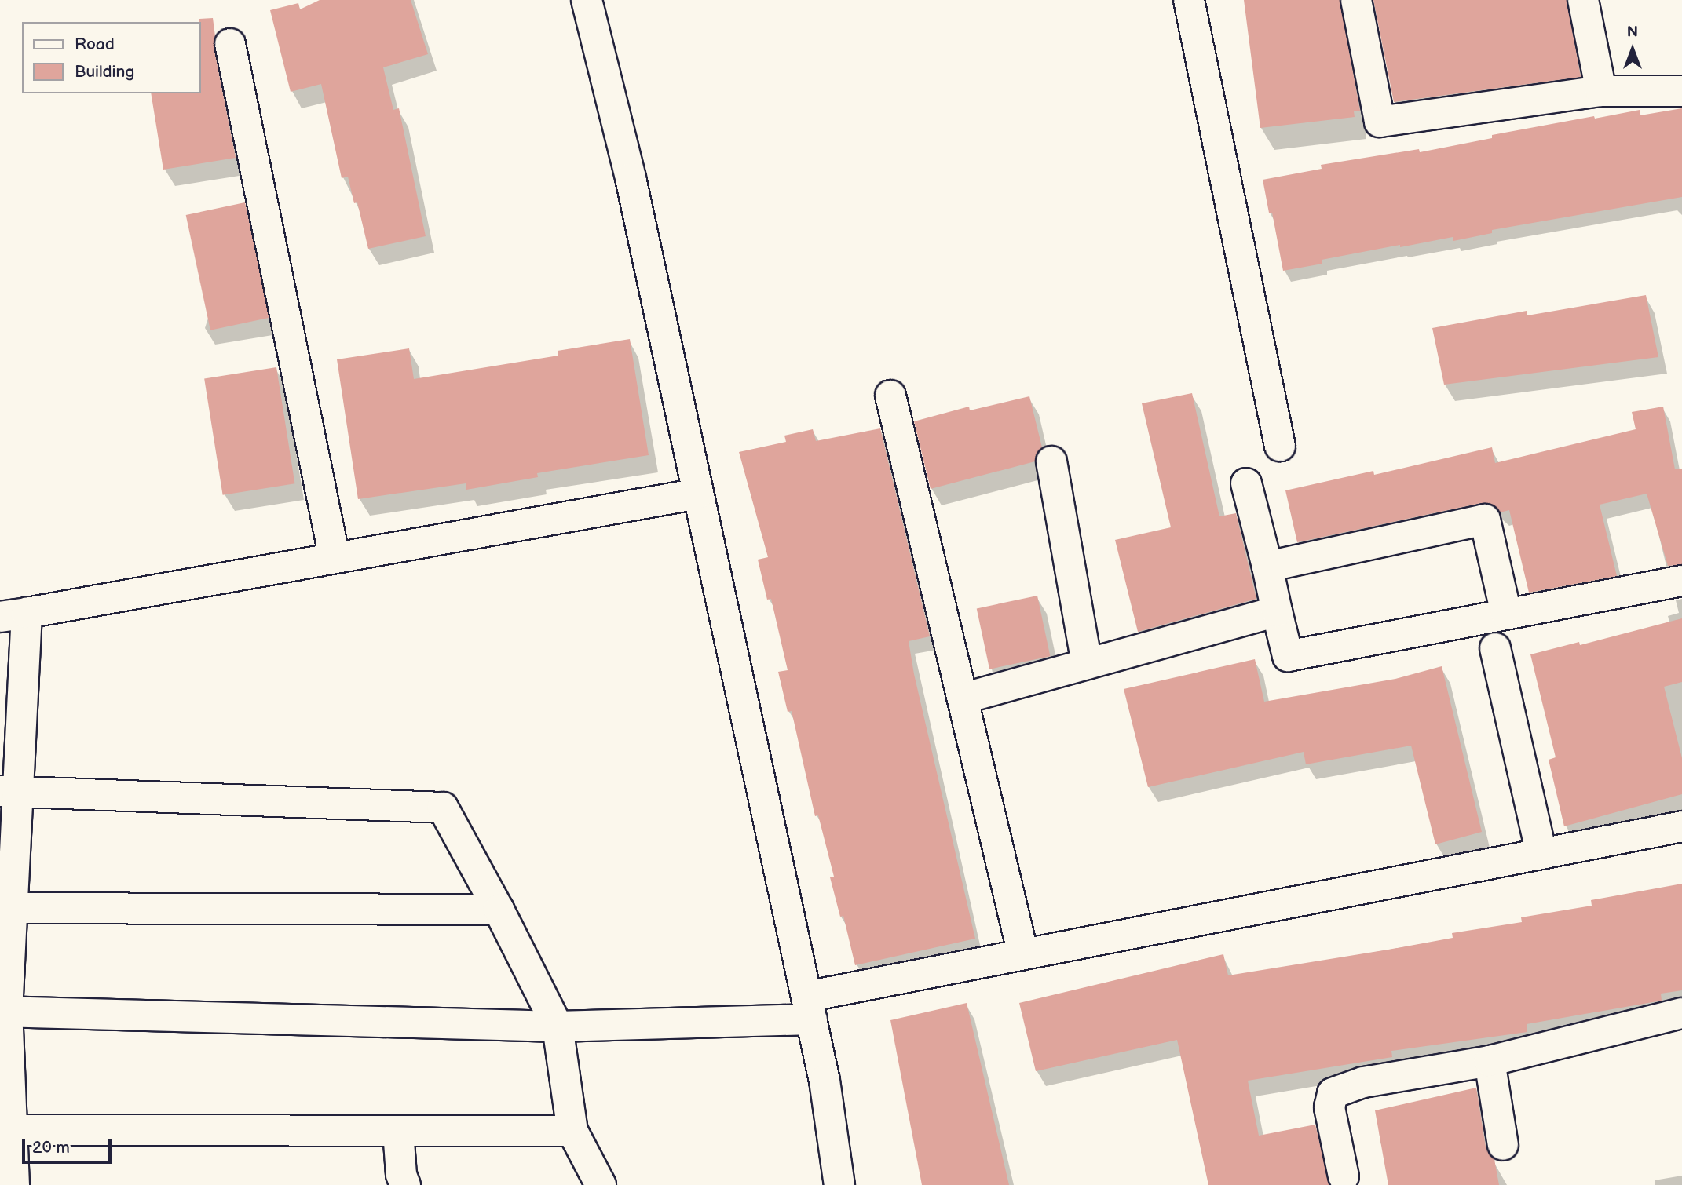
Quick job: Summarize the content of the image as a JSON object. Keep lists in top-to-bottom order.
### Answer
{
  "legend": ["Road", "Building"],
  "scale_bar": "20 m",
  "north": "top"
}
